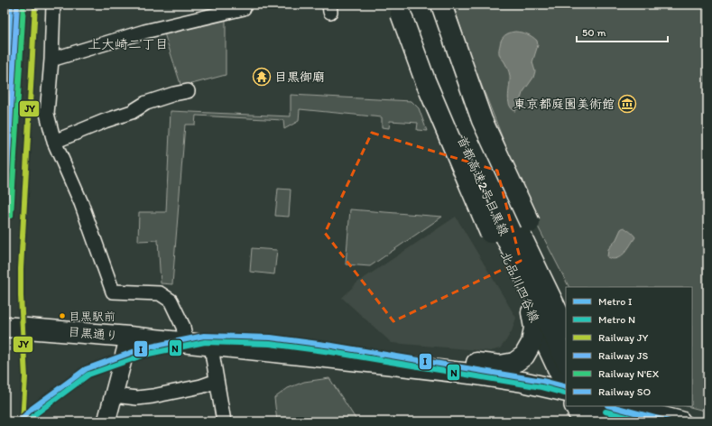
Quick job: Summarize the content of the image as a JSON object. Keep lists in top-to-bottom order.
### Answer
{
  "streets": {
    "main road": ["首都高速2号目黒線", "北品川四谷線", "目黒通り"]
  },
  "districts": ["上大崎二丁目"],
  "places": {
    "temple": ["目黒御廟"],
    "museum": ["東京都庭園美術館"],
    "other": ["目黒駅前"]
  },
  "lines": [
    "rail line JY",
    "rail line JS",
    "rail line N'EX",
    "rail line SO",
    "metro line I",
    "metro line N"
  ],
  "legend": [
    "Metro I",
    "Metro N",
    "Railway JY",
    "Railway JS",
    "Railway N'EX",
    "Railway SO"
  ],
  "scale_bar": "50 m"
}
